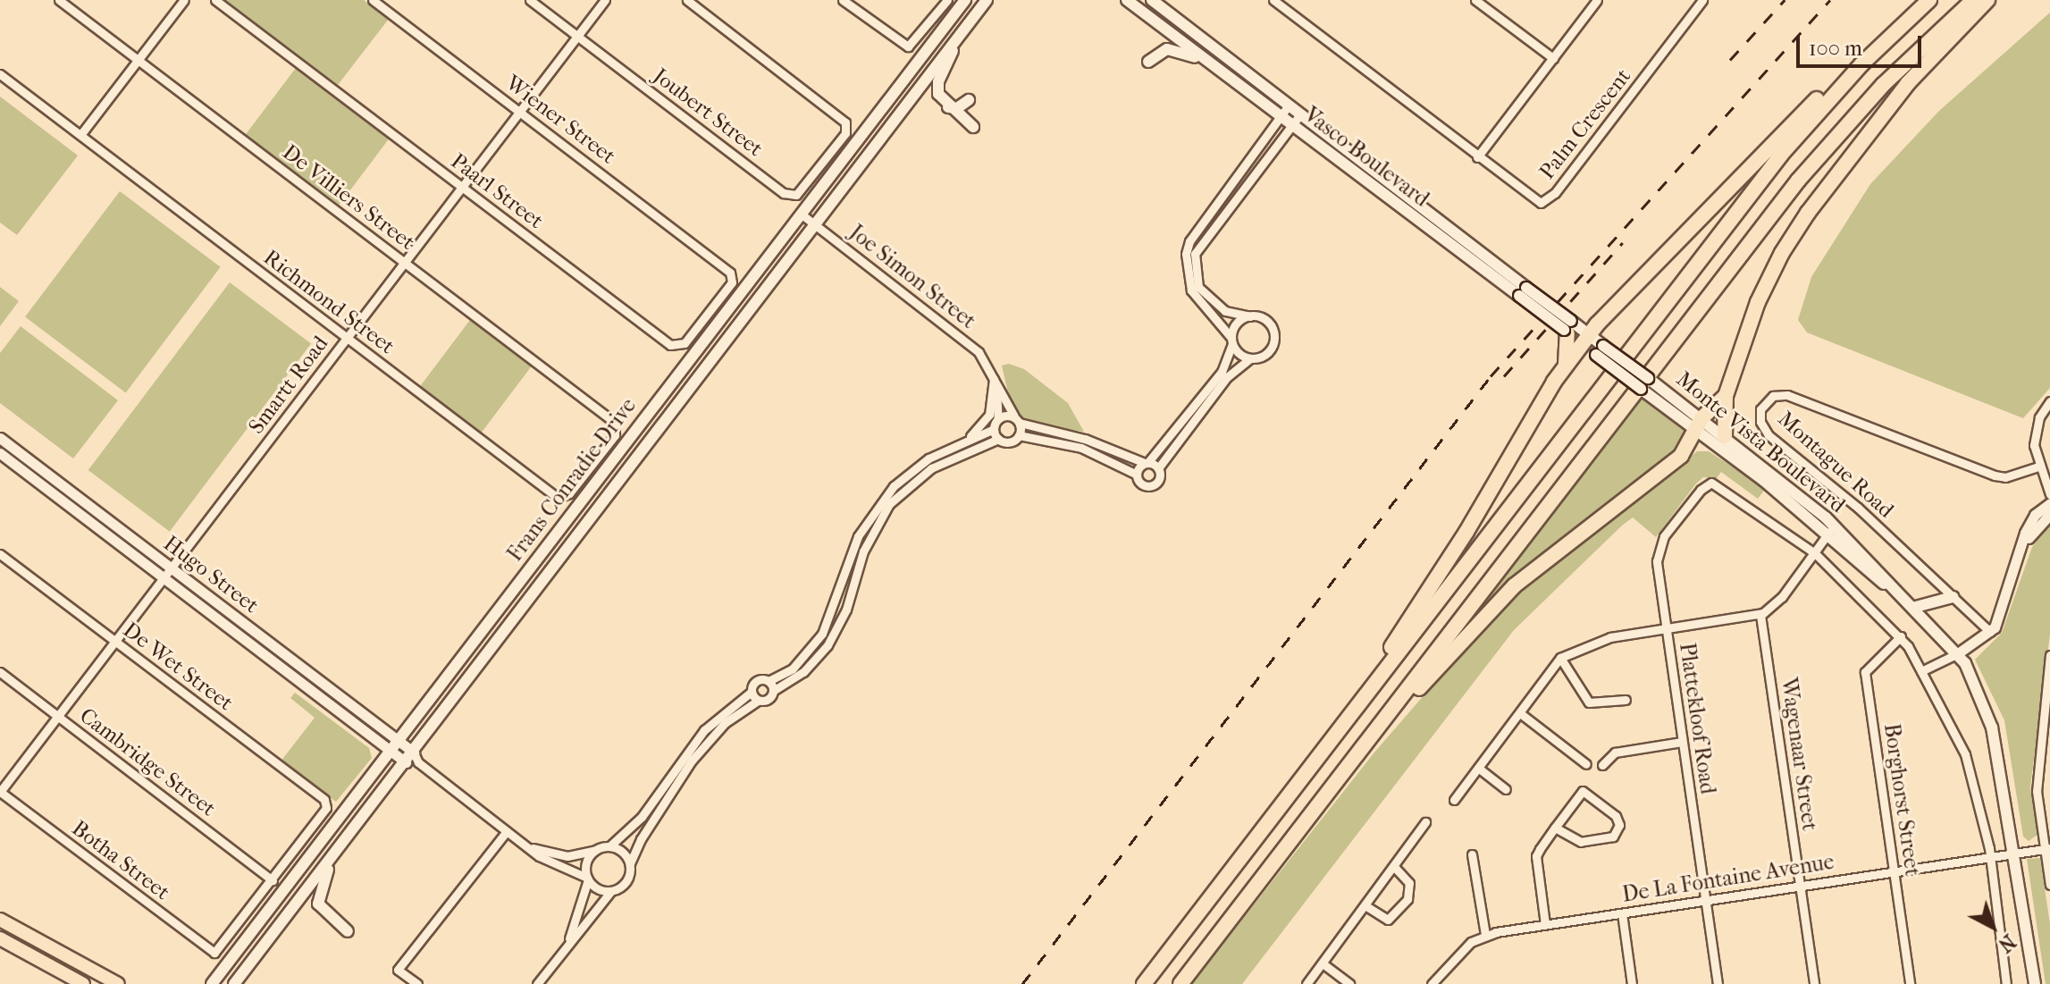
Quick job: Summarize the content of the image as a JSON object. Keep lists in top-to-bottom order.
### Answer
{
  "streets": {
    "main road": ["Vasco Boulevard", "Monte Vista Boulevard", "Frans Conradie Drive"],
    "street": [
      "Joubert Street",
      "Wiener Street",
      "Palm Crescent",
      "Paarl Street",
      "De Villiers Street",
      "Joe Simon Street",
      "Richmond Street",
      "Smartt Road",
      "Montague Road",
      "Hugo Street",
      "De Wet Street",
      "Plattekloof Road",
      "Wagenaar Street",
      "Cambridge Street",
      "Borghorst Street",
      "Botha Street",
      "De La Fontaine Avenue"
    ]
  },
  "crossings": [
    ["Joubert Street", "Smartt Road"],
    ["Wiener Street", "Paarl Street"],
    ["Wiener Street", "Smartt Road"],
    ["Vasco Boulevard", "Monte Vista Boulevard"],
    ["Paarl Street", "Smartt Road"],
    ["De Villiers Street", "Richmond Street"],
    ["De Villiers Street", "Smartt Road"],
    ["Joe Simon Street", "Frans Conradie Drive"],
    ["Richmond Street", "Smartt Road"],
    ["Smartt Road", "Hugo Street"],
    ["Smartt Road", "De Wet Street"],
    ["Smartt Road", "Cambridge Street"],
    ["Smartt Road", "Botha Street"],
    ["Monte Vista Boulevard", "De La Fontaine Avenue"],
    ["Frans Conradie Drive", "Hugo Street"],
    ["De Wet Street", "Cambridge Street"],
    ["De Wet Street", "Botha Street"],
    ["Plattekloof Road", "De La Fontaine Avenue"],
    ["Wagenaar Street", "De La Fontaine Avenue"],
    ["Cambridge Street", "Botha Street"],
    ["Borghorst Street", "De La Fontaine Avenue"]
  ],
  "scale_bar": "100 m",
  "north": "bottom right"
}
